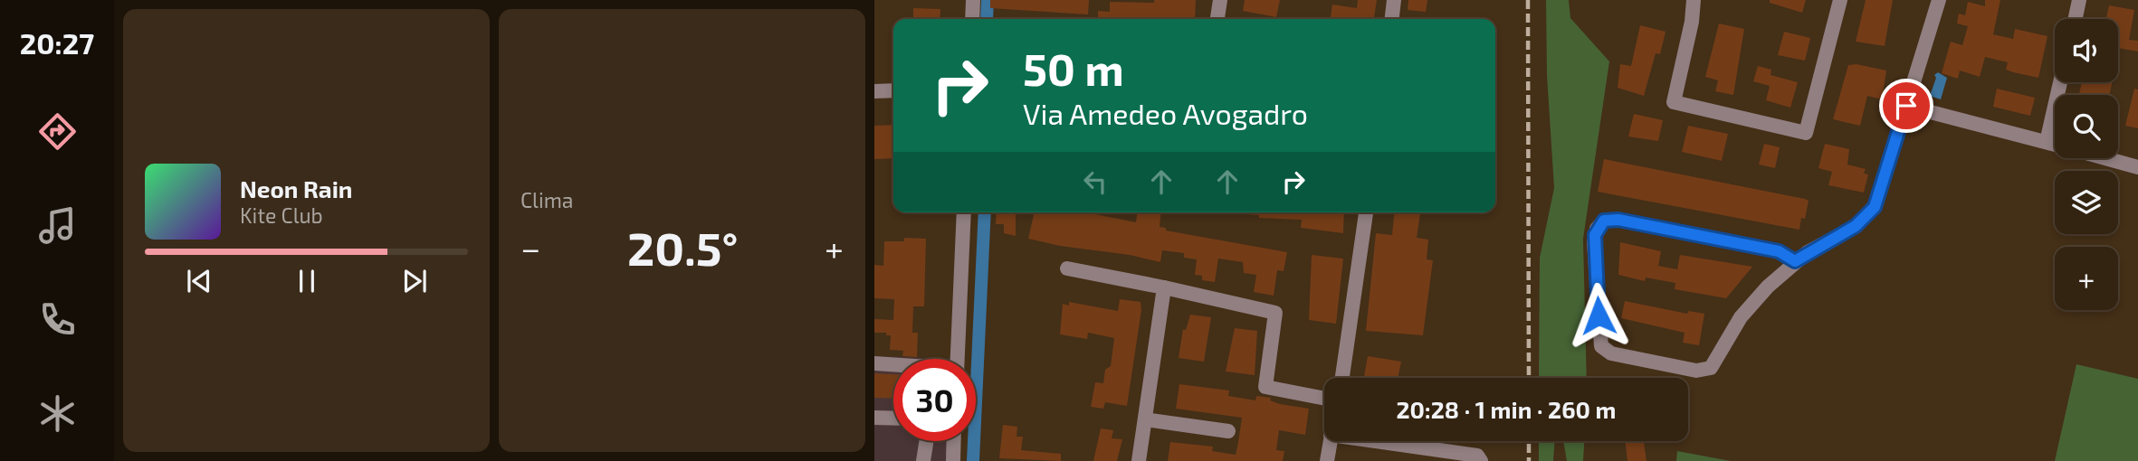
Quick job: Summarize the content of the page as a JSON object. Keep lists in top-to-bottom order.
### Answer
{
  "page": {
    "tabs": "20:27",
    "tile": "Clima",
    "map_buttons": "+",
    "turn": ["50 m", "Via Amedeo Avogadro"],
    "song": ["Neon Rain", "Kite Club"],
    "heat": ["−", "20.5°", "+"],
    "limit": "30",
    "trip": "20:28 · 1 min · 260 m"
  }
}
